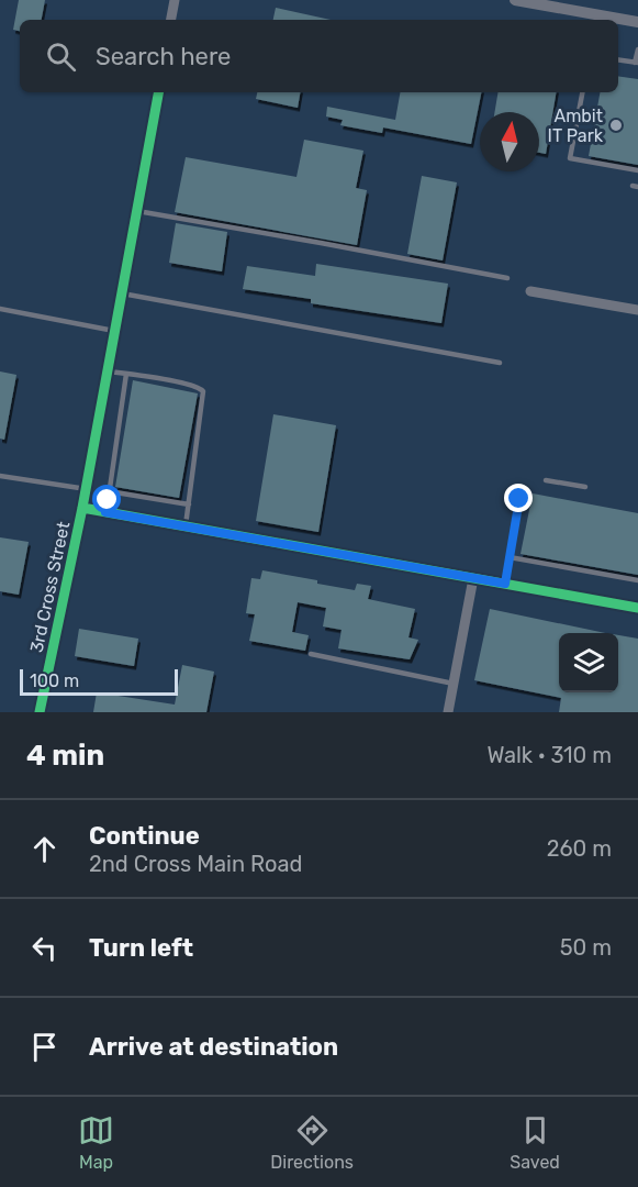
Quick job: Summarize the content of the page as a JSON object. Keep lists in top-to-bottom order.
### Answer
{
  "streets": {
    "street": ["3rd Cross Street"]
  },
  "places": ["Ambit IT Park"],
  "scale_bar": "100 m",
  "north": "top",
  "page": {
    "search": "Search here",
    "scale": "100 m",
    "heading": ["4 min", "Walk · 310 m"],
    "list": [
      ["Continue", "2nd Cross Main Road", "260 m"],
      ["Turn left", "50 m"],
      "Arrive at destination"
    ],
    "nav": ["Map", "Directions", "Saved"]
  }
}
